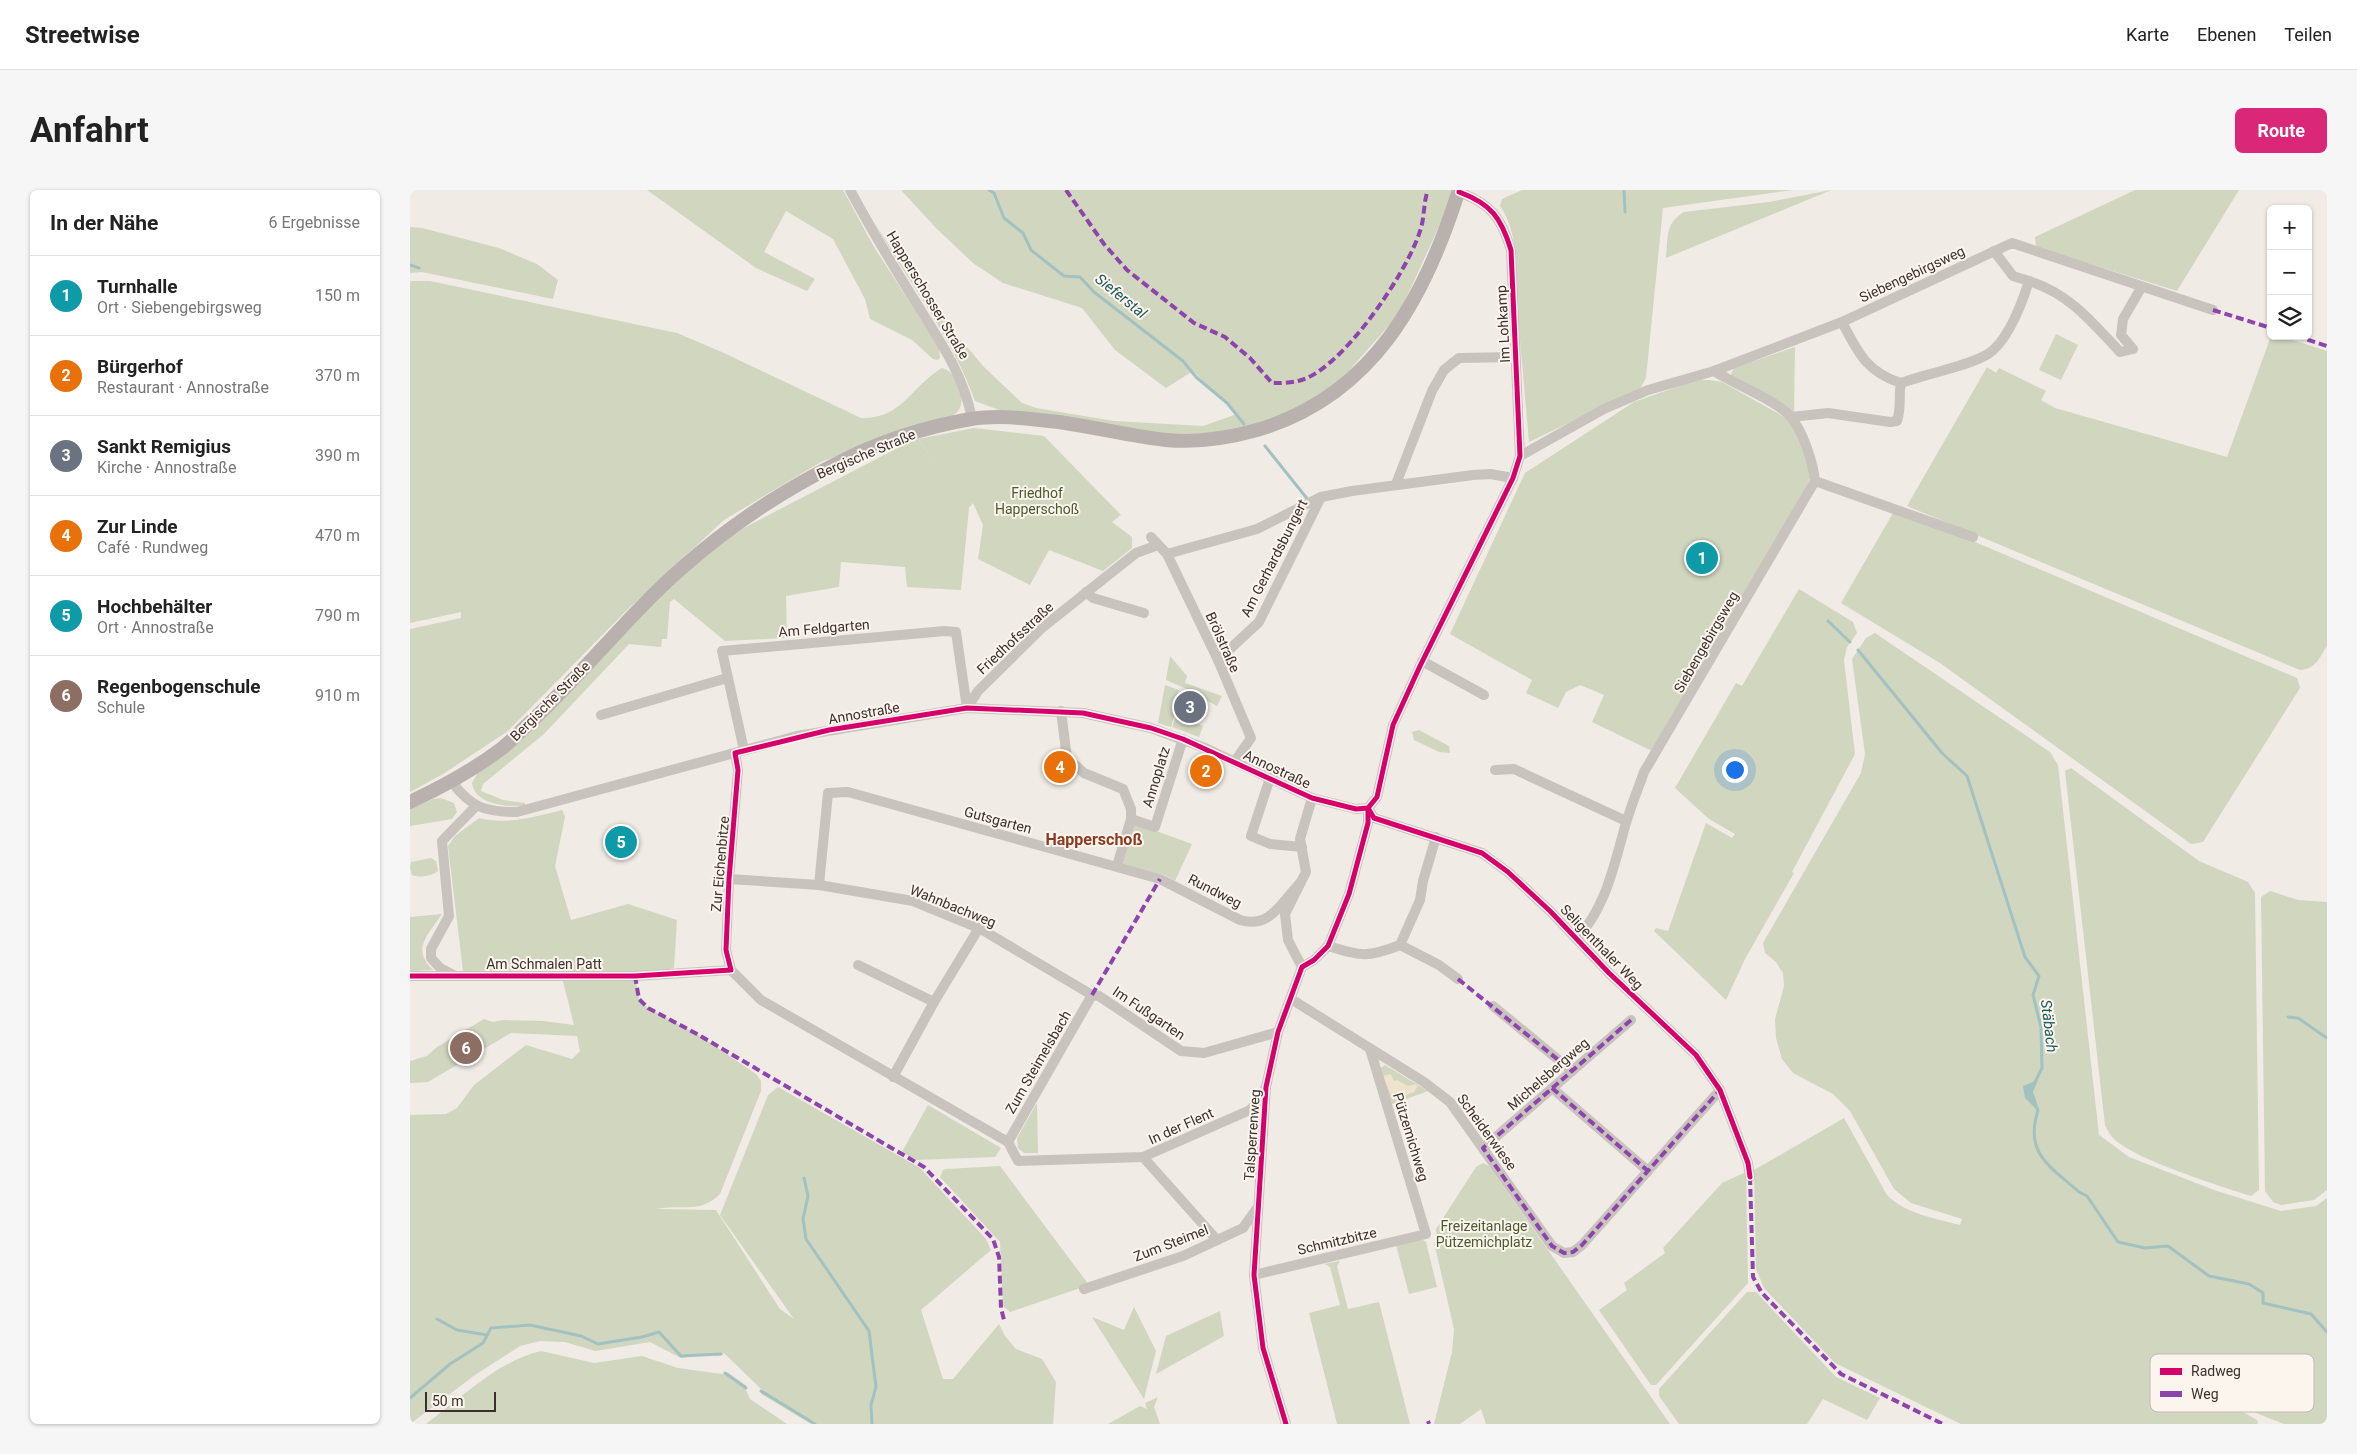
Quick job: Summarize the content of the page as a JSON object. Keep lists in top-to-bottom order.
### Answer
{
  "streets": {
    "main road": ["Bergische Straße"],
    "street": [
      "Siebengebirgsweg",
      "Happerschosser Straße",
      "Im Lohkamp",
      "Am Gerhardsbungert",
      "Am Feldgarten",
      "Friedhofsstraße",
      "Brölstraße",
      "Annostraße",
      "Annoplatz",
      "Gutsgarten",
      "Zur Eichenbitze",
      "Rundweg",
      "Wahnbachweg",
      "Seligenthaler Weg",
      "Am Schmalen Patt",
      "Im Fußgarten",
      "Zum Steimelsbach",
      "Michelsbergweg",
      "In der Flent",
      "Scheiderwiese",
      "Talsperrenweg",
      "Pützemichweg",
      "Schmitzbitze",
      "Zum Steimel"
    ]
  },
  "crossings": [
    ["Siebengebirgsweg", "Im Lohkamp"],
    ["Siebengebirgsweg", "Seligenthaler Weg"],
    ["Happerschosser Straße", "Bergische Straße"],
    ["Im Lohkamp", "Bergische Straße"],
    ["Im Lohkamp", "Am Gerhardsbungert"],
    ["Bergische Straße", "Annostraße"],
    ["Am Gerhardsbungert", "Brölstraße"],
    ["Am Feldgarten", "Friedhofsstraße"],
    ["Am Feldgarten", "Annostraße"],
    ["Am Feldgarten", "Zur Eichenbitze"],
    ["Friedhofsstraße", "Brölstraße"],
    ["Friedhofsstraße", "Annostraße"],
    ["Brölstraße", "Annostraße"],
    ["Annostraße", "Annoplatz"],
    ["Annostraße", "Zur Eichenbitze"],
    ["Annostraße", "Seligenthaler Weg"],
    ["Gutsgarten", "Rundweg"],
    ["Gutsgarten", "Wahnbachweg"],
    ["Zur Eichenbitze", "Wahnbachweg"],
    ["Zur Eichenbitze", "Am Schmalen Patt"],
    ["Wahnbachweg", "Im Fußgarten"],
    ["Wahnbachweg", "Zum Steimelsbach"],
    ["Im Fußgarten", "Zum Steimelsbach"],
    ["Im Fußgarten", "Talsperrenweg"],
    ["Michelsbergweg", "Scheiderwiese"],
    ["In der Flent", "Talsperrenweg"],
    ["In der Flent", "Zum Steimel"],
    ["Scheiderwiese", "Talsperrenweg"],
    ["Scheiderwiese", "Pützemichweg"],
    ["Talsperrenweg", "Schmitzbitze"],
    ["Talsperrenweg", "Zum Steimel"],
    ["Pützemichweg", "Schmitzbitze"]
  ],
  "districts": ["Happerschoß"],
  "water": ["Sieferstal", "Stäbach"],
  "parks": ["Friedhof Happerschoß", "Freizeitanlage Pützemichplatz"],
  "legend": ["Radweg", "Weg"],
  "scale_bar": "50 m",
  "page": {
    "header": "Streetwise",
    "nav": ["Karte", "Ebenen", "Teilen"],
    "buttons": "Route",
    "title": "Anfahrt",
    "heading": ["In der Nähe", "6 Ergebnisse"],
    "map_buttons": ["+", "−"],
    "list": [
      {
        "mark": "1",
        "name": "Turnhalle",
        "note": "Ort · Siebengebirgsweg",
        "value": "150 m"
      },
      {
        "mark": "2",
        "name": "Bürgerhof",
        "note": "Restaurant · Annostraße",
        "value": "370 m"
      },
      {
        "mark": "3",
        "name": "Sankt Remigius",
        "note": "Kirche · Annostraße",
        "value": "390 m"
      },
      {
        "mark": "4",
        "name": "Zur Linde",
        "note": "Café · Rundweg",
        "value": "470 m"
      },
      {
        "mark": "5",
        "name": "Hochbehälter",
        "note": "Ort · Annostraße",
        "value": "790 m"
      },
      {
        "mark": "6",
        "name": "Regenbogenschule",
        "note": "Schule",
        "value": "910 m"
      }
    ],
    "pins": [
      "1",
      "3",
      "4",
      "2",
      "5",
      "6"
    ],
    "scale": "50 m"
  }
}
